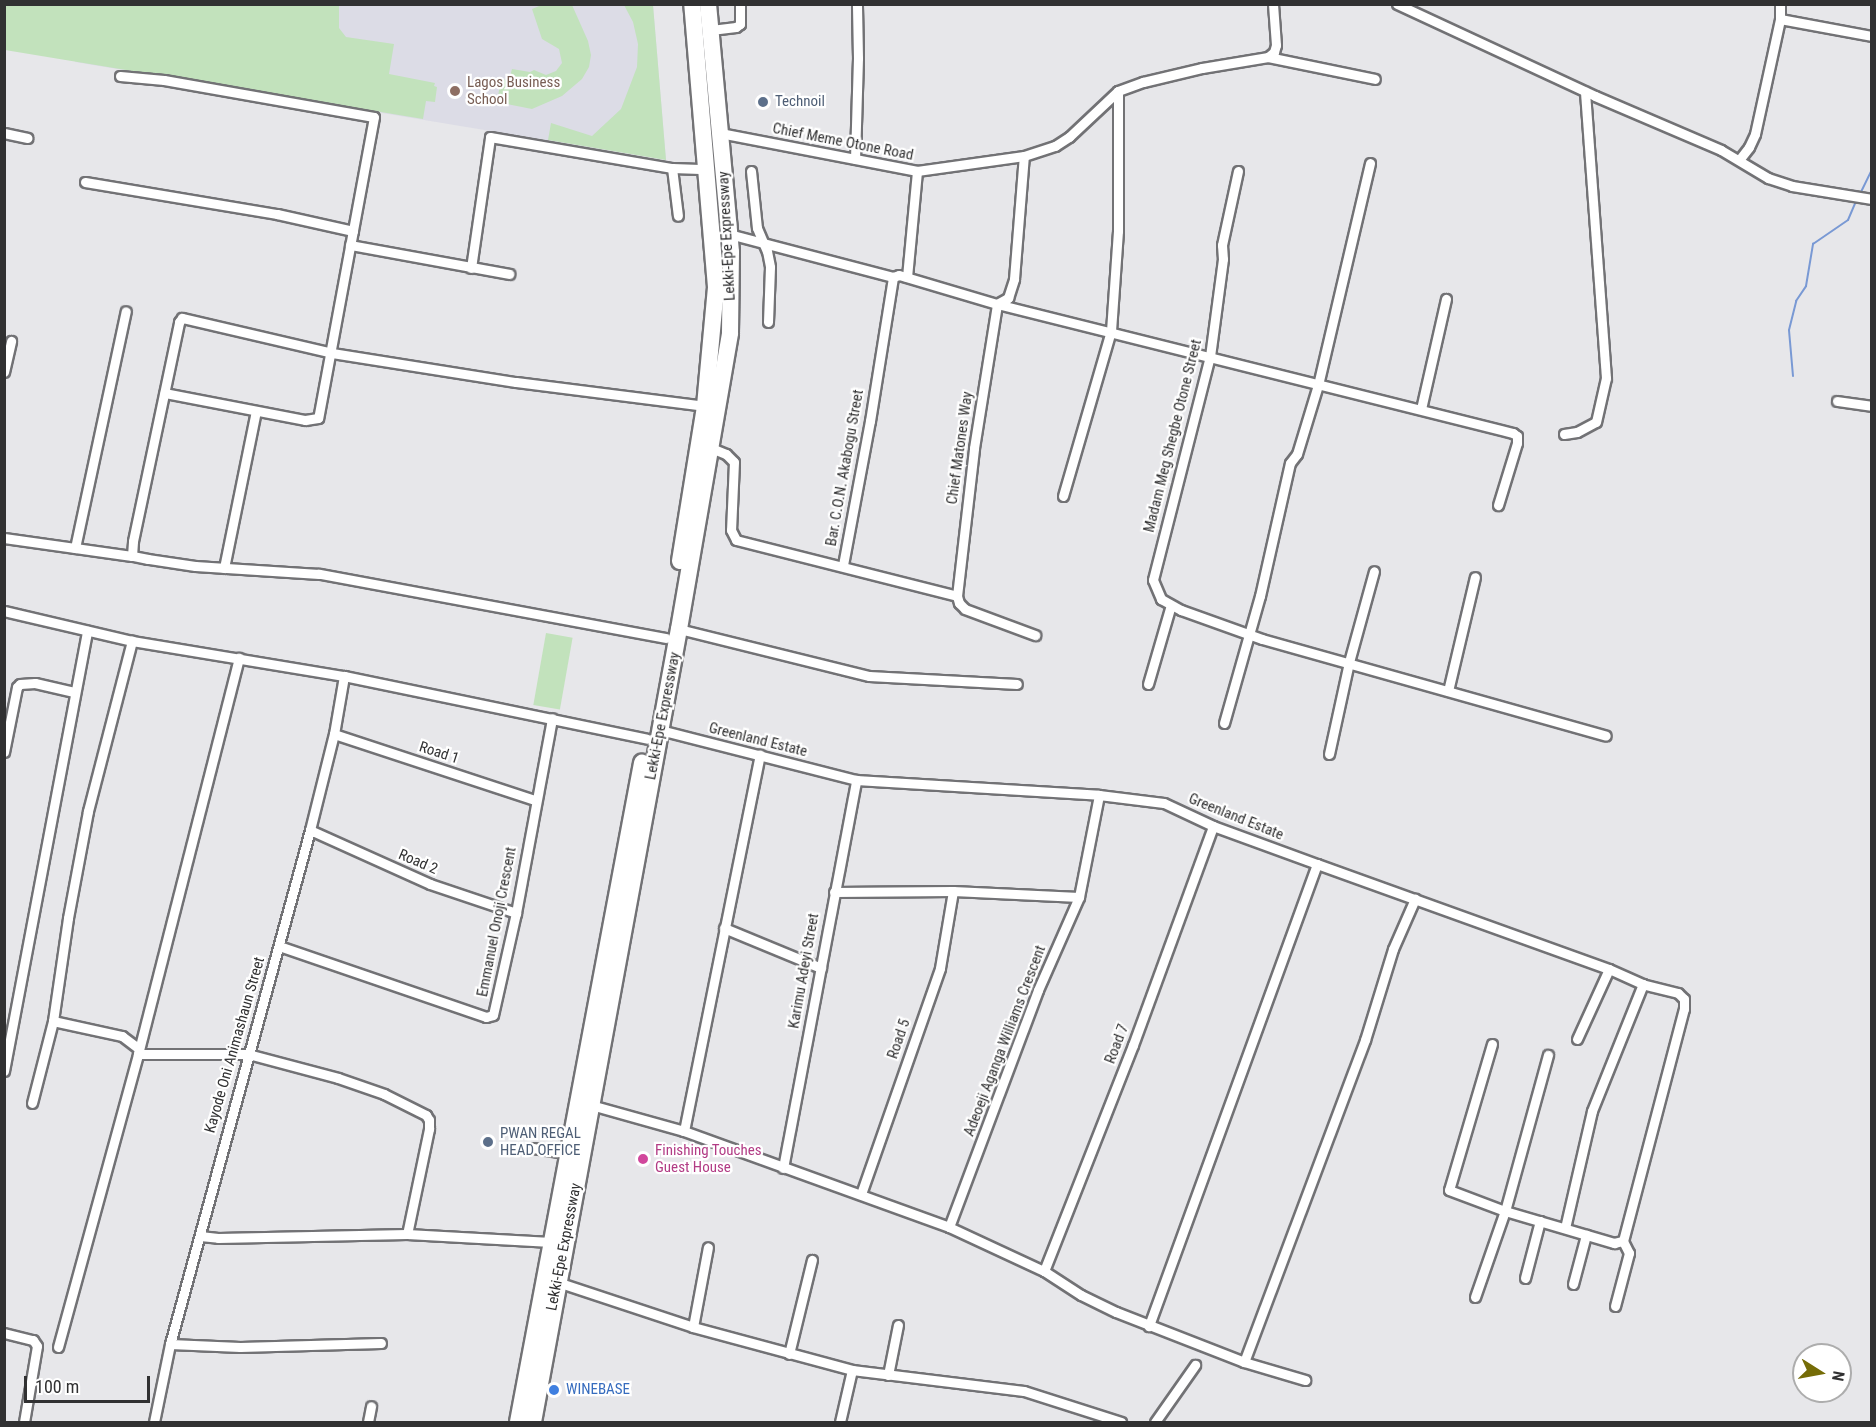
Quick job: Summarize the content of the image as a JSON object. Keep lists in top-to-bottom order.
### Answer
{
  "streets": {
    "highway": ["Lekki-Epe Expressway"],
    "street": [
      "Chief Meme Otone Road",
      "Madam Meg Shegbe Otone Street",
      "Chief Matones Way",
      "Bar. C.O.N. Akabogu Street",
      "Greenland Estate",
      "Road 1",
      "Road 2",
      "Emmanuel Onoji Crescent",
      "Karimu Adeyi Street",
      "Road 5",
      "Adeoeji Aganga Williams Crescent",
      "Road 7",
      "Kayode Oni Animashaun Street"
    ]
  },
  "crossings": [
    ["Chief Meme Otone Road", "Lekki-Epe Expressway"],
    ["Lekki-Epe Expressway", "Greenland Estate"],
    ["Chief Matones Way", "Bar. C.O.N. Akabogu Street"],
    ["Greenland Estate", "Emmanuel Onoji Crescent"],
    ["Greenland Estate", "Karimu Adeyi Street"],
    ["Greenland Estate", "Adeoeji Aganga Williams Crescent"],
    ["Greenland Estate", "Road 7"],
    ["Greenland Estate", "Kayode Oni Animashaun Street"],
    ["Road 1", "Emmanuel Onoji Crescent"],
    ["Road 1", "Kayode Oni Animashaun Street"],
    ["Road 2", "Emmanuel Onoji Crescent"],
    ["Road 2", "Kayode Oni Animashaun Street"],
    ["Emmanuel Onoji Crescent", "Kayode Oni Animashaun Street"]
  ],
  "places": [
    "Lagos Business School",
    "Technoil",
    "PWAN REGAL HEAD OFFICE",
    "Finishing Touches Guest House",
    "WINEBASE"
  ],
  "scale_bar": "100 m",
  "north": "right"
}
